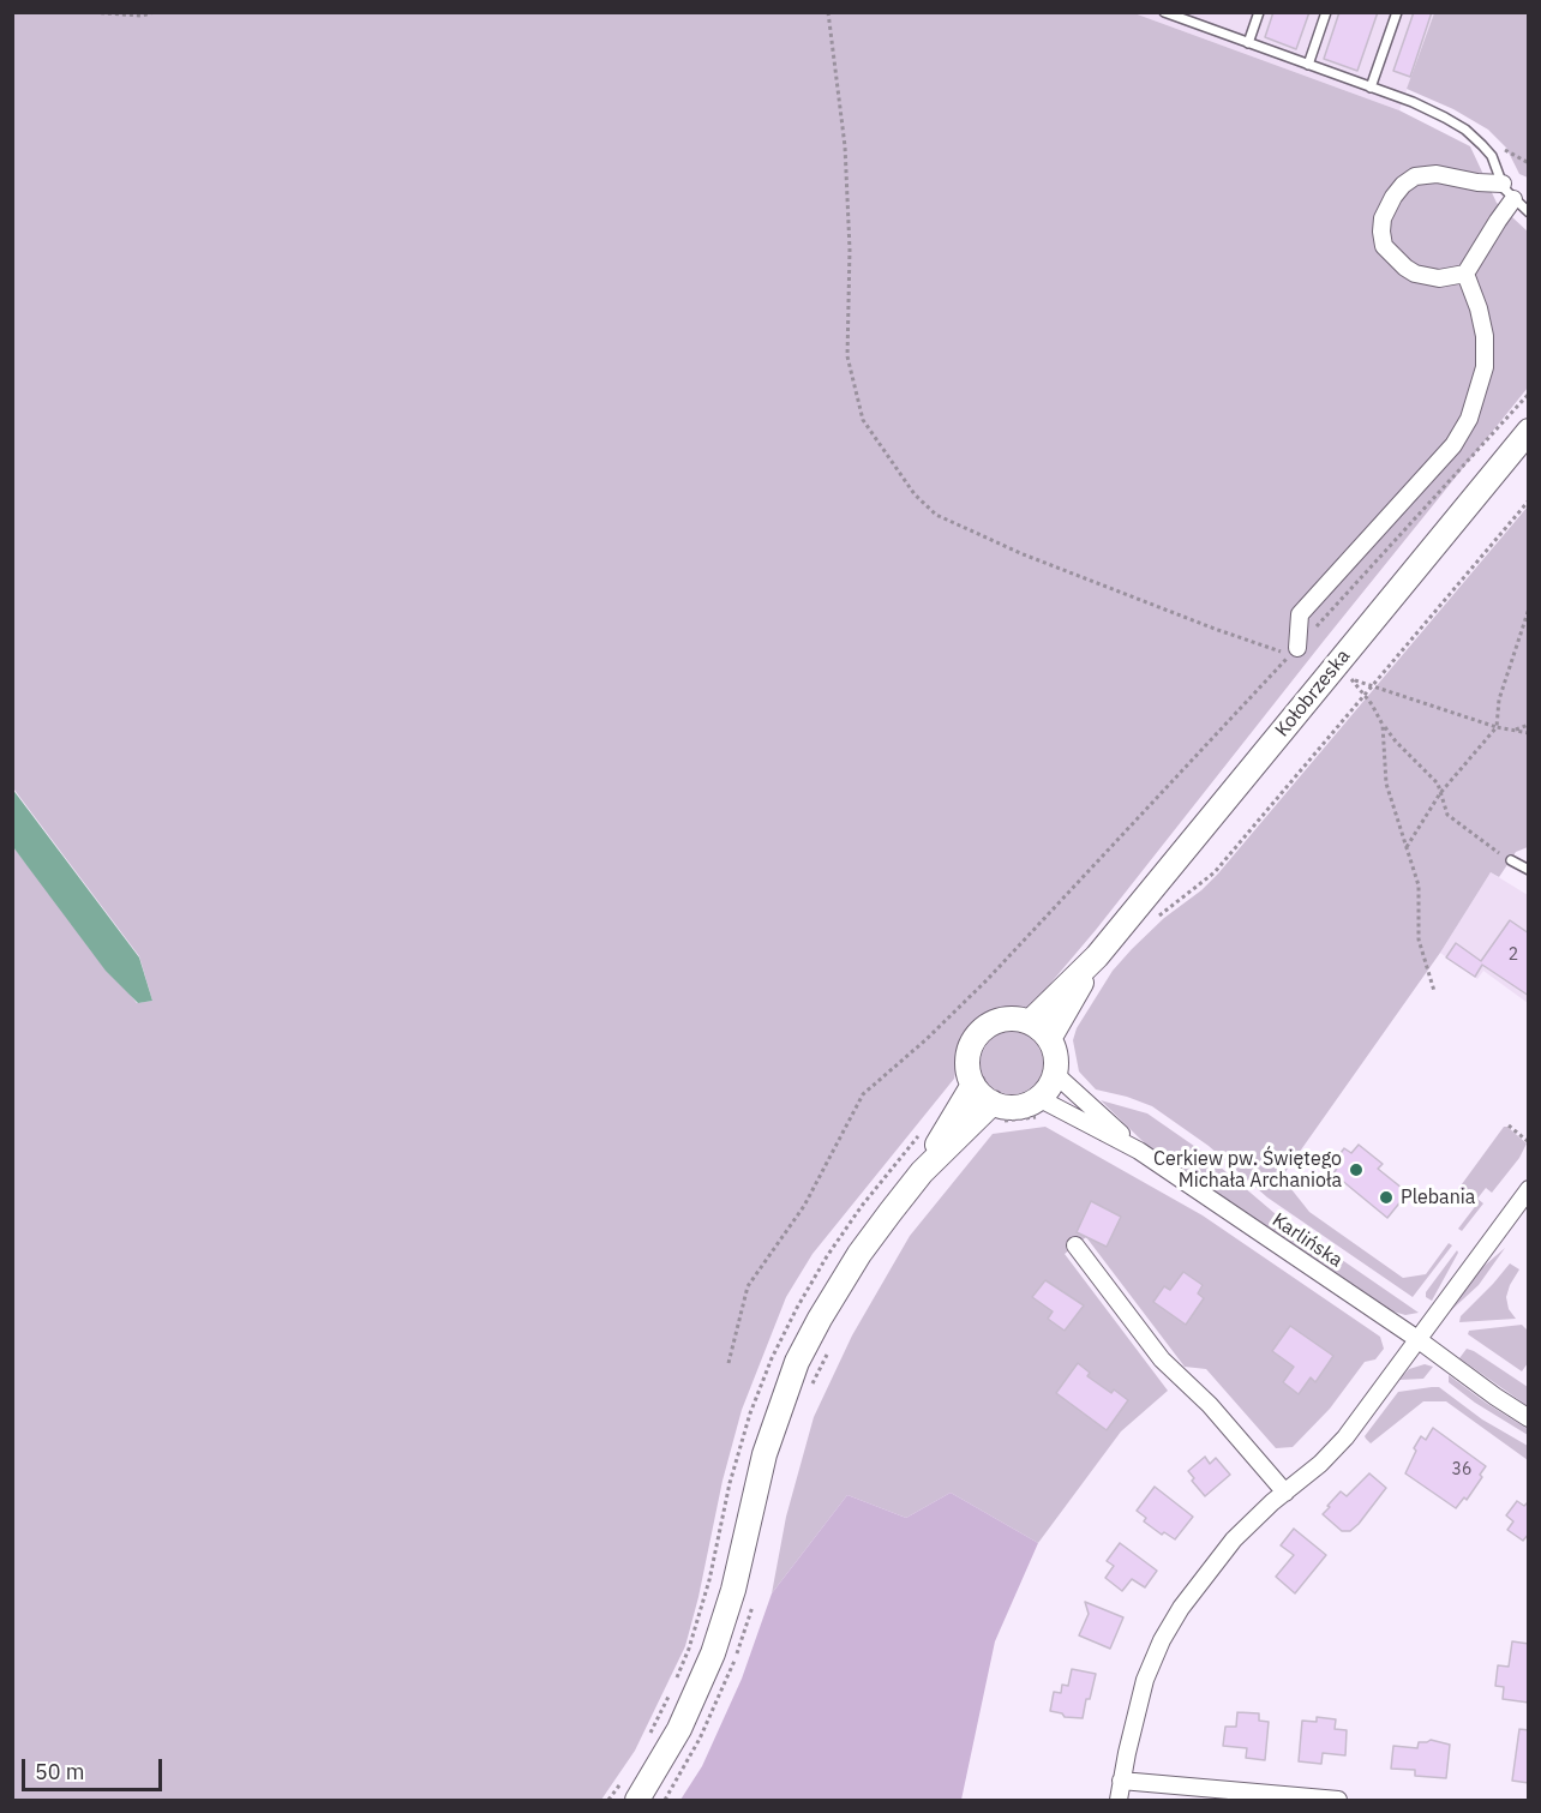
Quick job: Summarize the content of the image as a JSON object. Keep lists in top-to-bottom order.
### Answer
{
  "streets": {
    "main road": ["Kołobrzeska"],
    "street": ["Karlińska"]
  },
  "crossings": [
    ["Kołobrzeska", "Karlińska"]
  ],
  "places": ["Cerkiew pw. Świętego Michała Archanioła", "Plebania"],
  "house_numbers": ["2", "36"],
  "scale_bar": "50 m"
}
